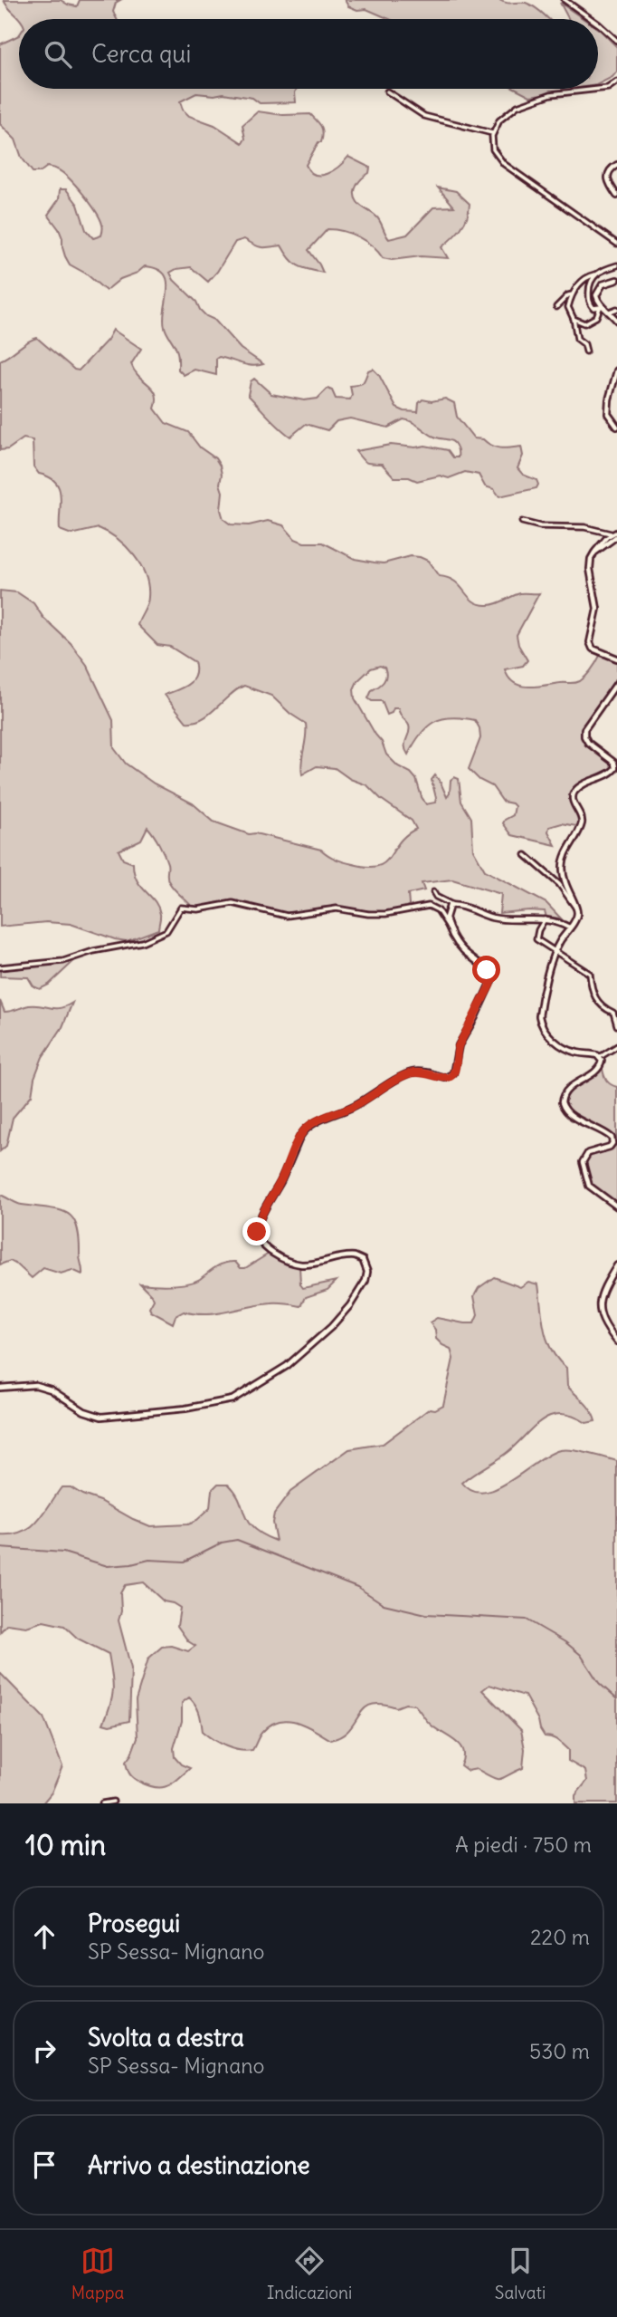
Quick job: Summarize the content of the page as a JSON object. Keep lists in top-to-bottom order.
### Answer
{
  "page": {
    "search": "Cerca qui",
    "heading": ["10 min", "A piedi · 750 m"],
    "list": [
      ["Prosegui", "SP Sessa- Mignano", "220 m"],
      ["Svolta a destra", "SP Sessa- Mignano", "530 m"],
      "Arrivo a destinazione"
    ],
    "nav": ["Mappa", "Indicazioni", "Salvati"]
  }
}
